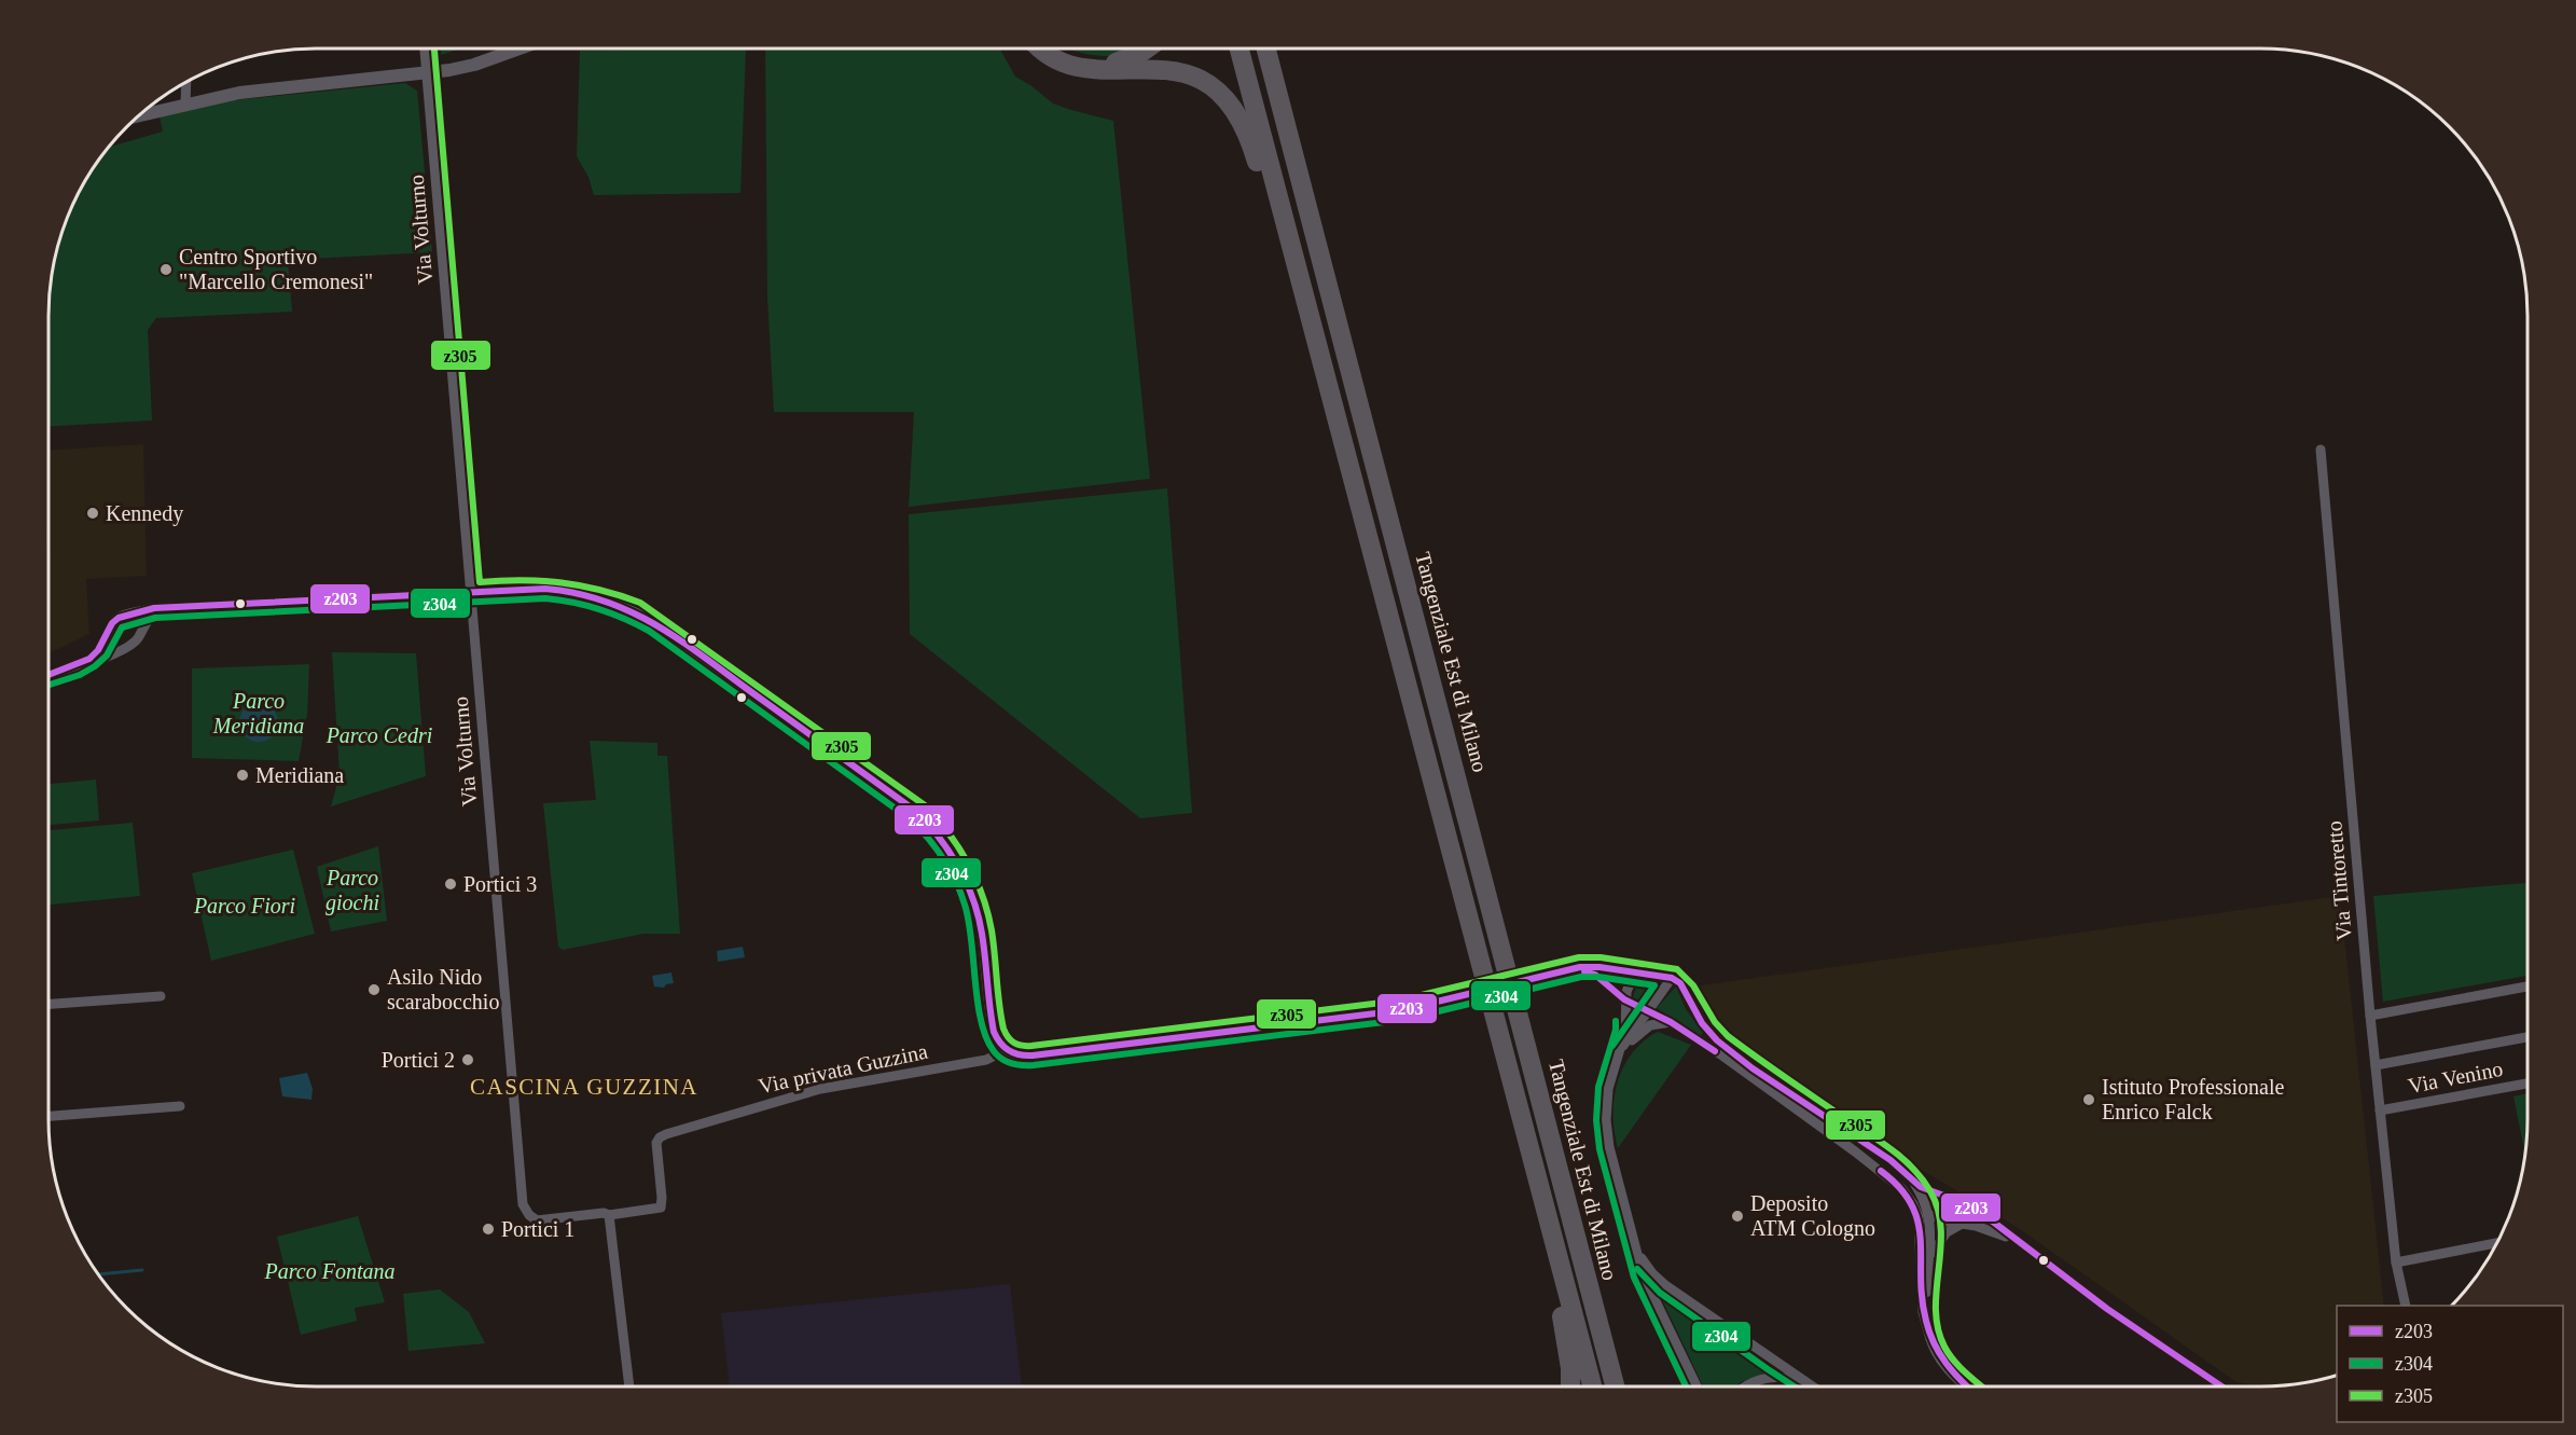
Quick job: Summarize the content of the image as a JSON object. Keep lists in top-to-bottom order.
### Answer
{
  "streets": {
    "highway": ["Tangenziale Est di Milano"],
    "street": [
      "Via Volturno",
      "Via Tintoretto",
      "Via privata Guzzina",
      "Via Venino"
    ]
  },
  "crossings": [
    ["Via Volturno", "Via privata Guzzina"],
    ["Via Tintoretto", "Via Venino"]
  ],
  "districts": ["CASCINA GUZZINA"],
  "parks": [
    "Parco Meridiana",
    "Parco Cedri",
    "Parco giochi",
    "Parco Fiori",
    "Parco Fontana"
  ],
  "places": [
    "Centro Sportivo \"Marcello Cremonesi\"",
    "Kennedy",
    "Meridiana",
    "Portici 3",
    "Asilo Nido scarabocchio",
    "Portici 2",
    "Istituto Professionale Enrico Falck",
    "Deposito ATM Cologno",
    "Portici 1"
  ],
  "lines": ["transit line z305", "transit line z203", "transit line z304"],
  "legend": ["z203", "z304", "z305"]
}
